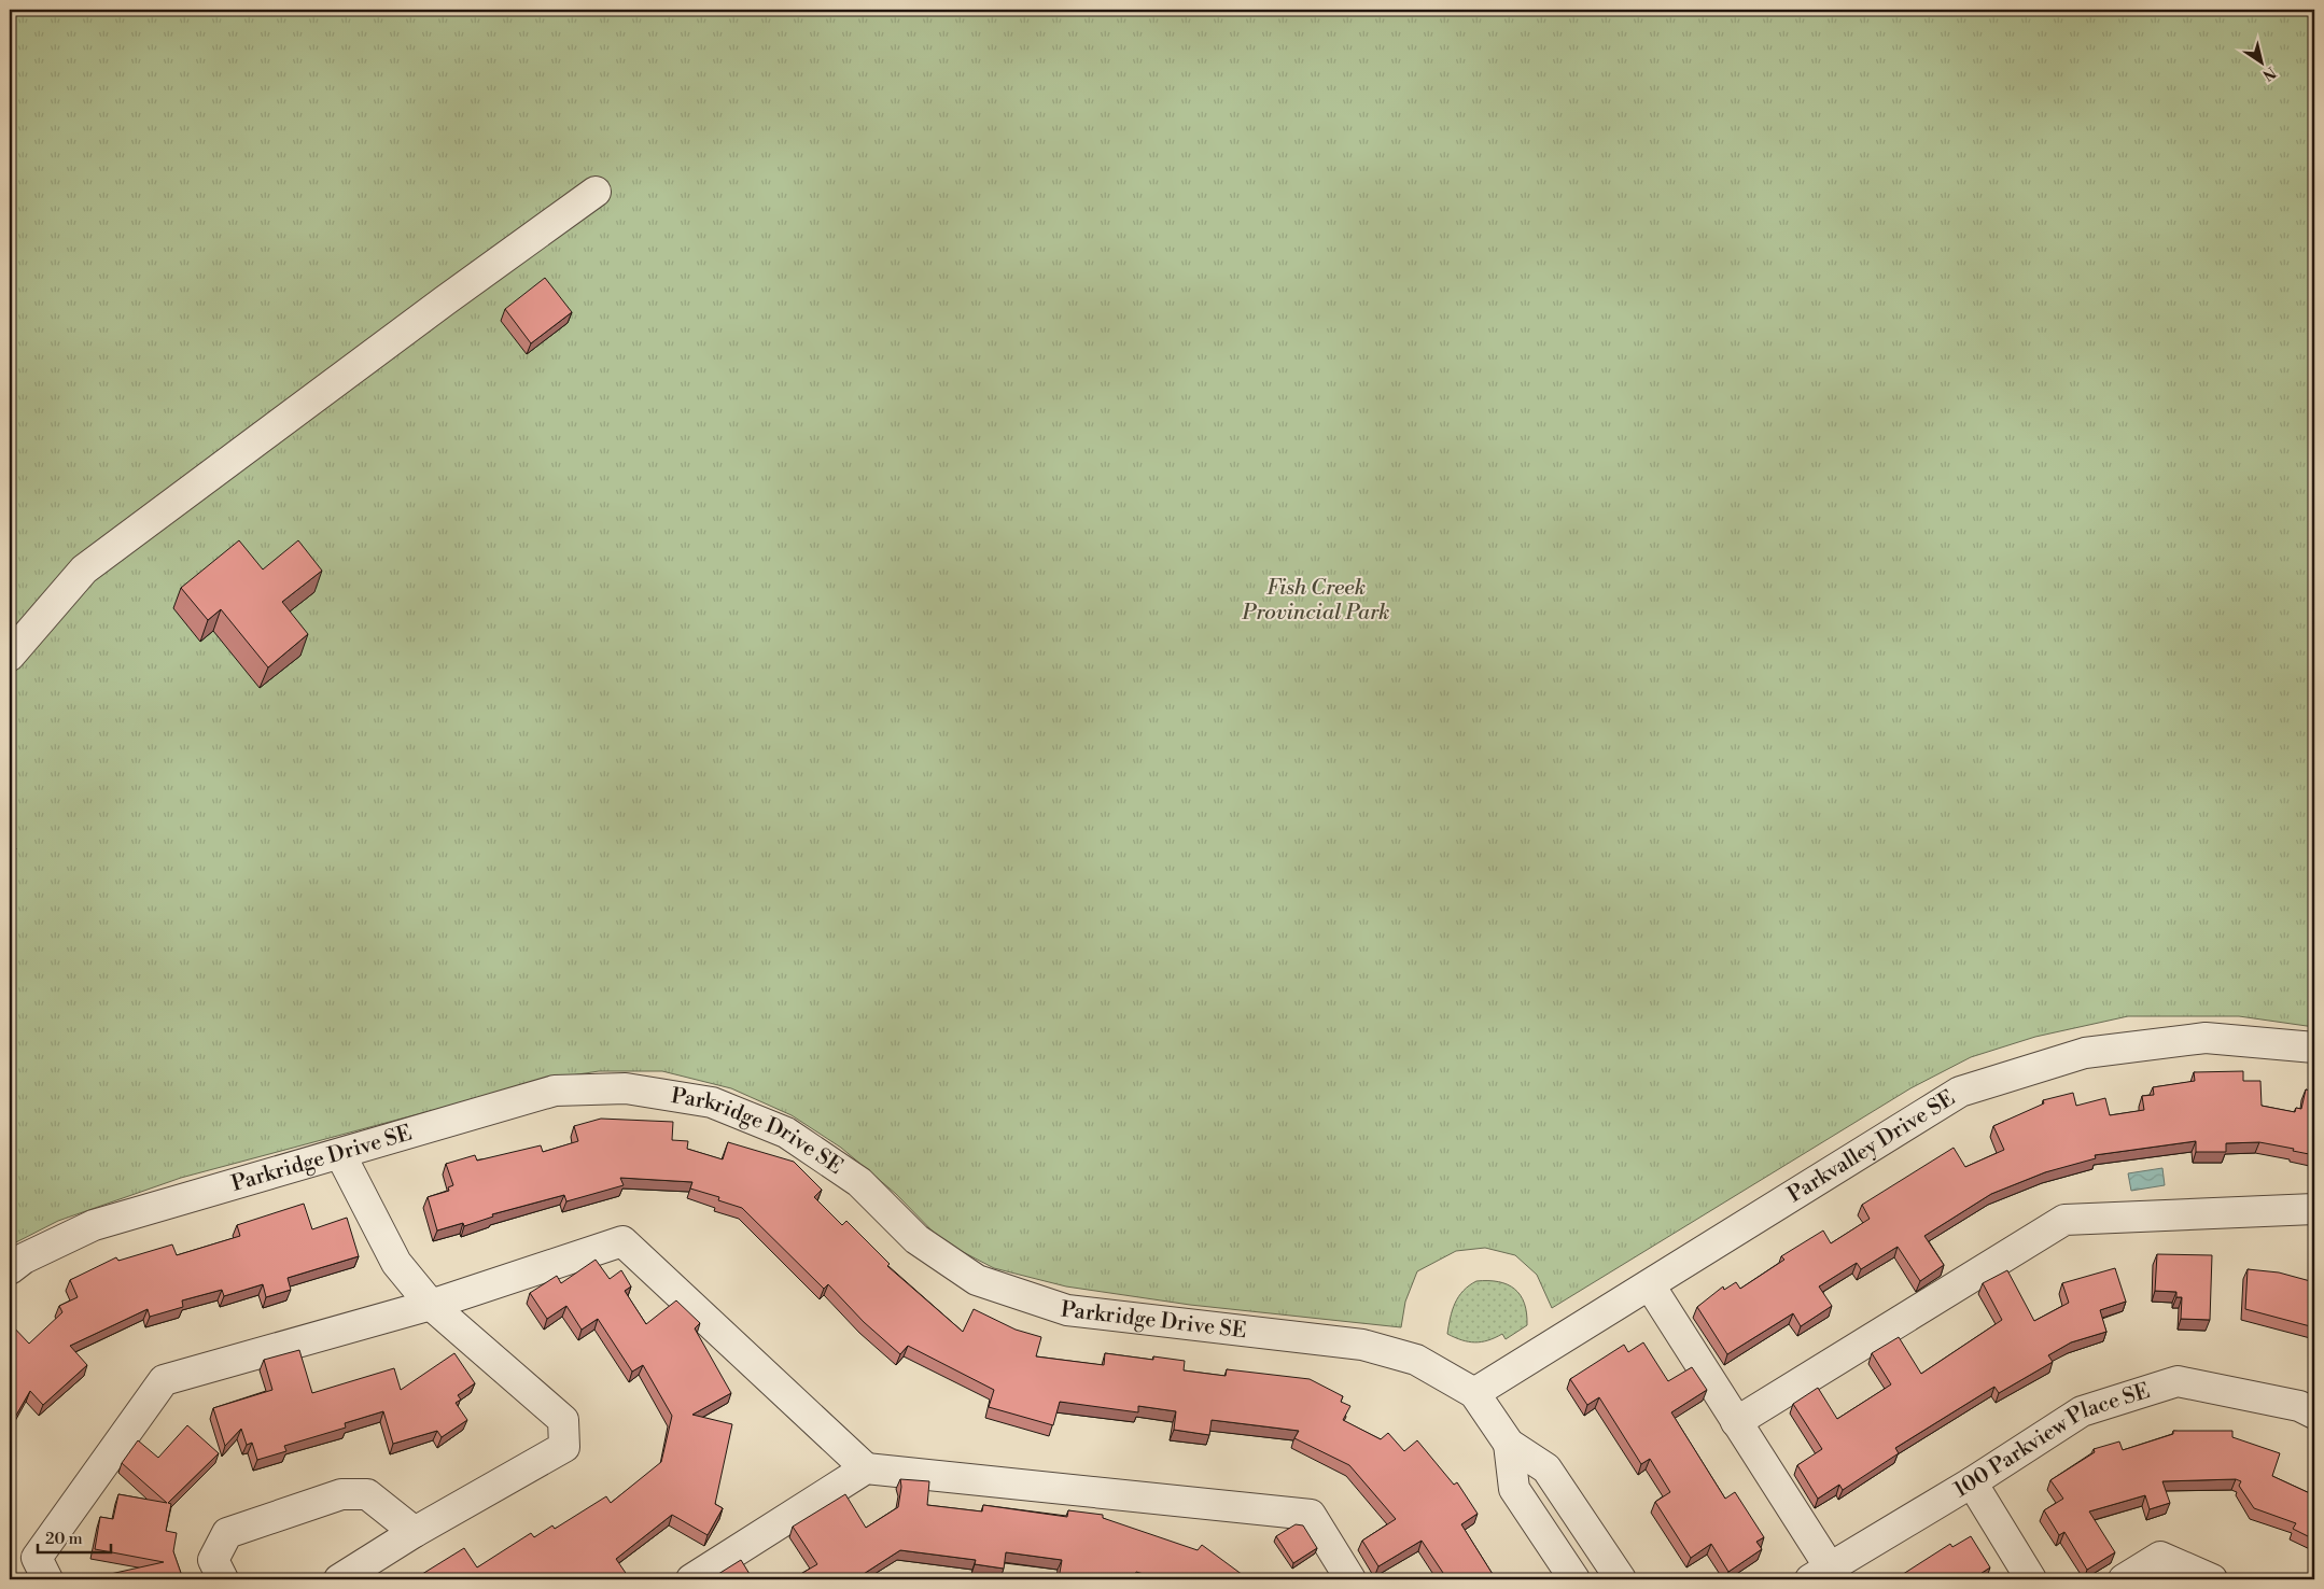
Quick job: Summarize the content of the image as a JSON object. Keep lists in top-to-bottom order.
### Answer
{
  "streets": {
    "street": ["Parkridge Drive SE", "Parkvalley Drive SE", "100 Parkview Place SE"]
  },
  "crossings": [
    ["Parkridge Drive SE", "Parkvalley Drive SE"]
  ],
  "parks": ["Fish Creek Provincial Park"],
  "scale_bar": "20 m",
  "north": "bottom right"
}
